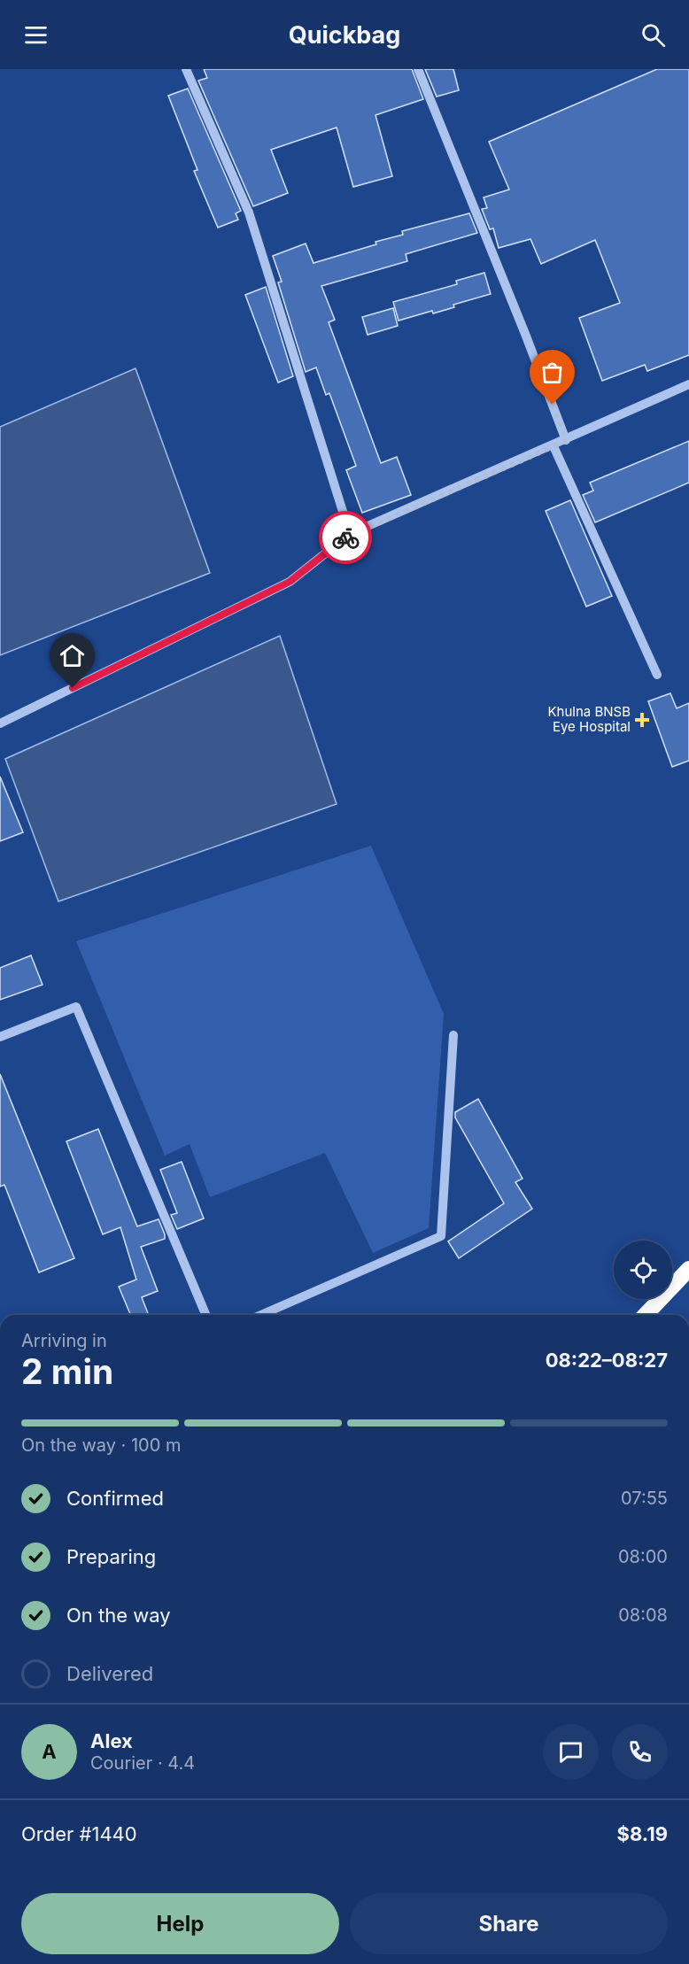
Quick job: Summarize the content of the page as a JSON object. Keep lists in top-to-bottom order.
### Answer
{
  "places": {
    "health": ["Khulna BNSB Eye Hospital"]
  },
  "page": {
    "header": "Quickbag",
    "heading": ["2 min", "Arriving in", "08:22–08:27"],
    "panel": [
      "Alex",
      "Courier · 4.4",
      "Order #1440",
      "$8.19"
    ],
    "bar": "On the way · 100 m",
    "list": [
      ["Confirmed", "07:55"],
      ["Preparing", "08:00"],
      ["On the way", "08:08"],
      "Delivered"
    ],
    "round": "A",
    "buttons": ["Help", "Share"]
  }
}
